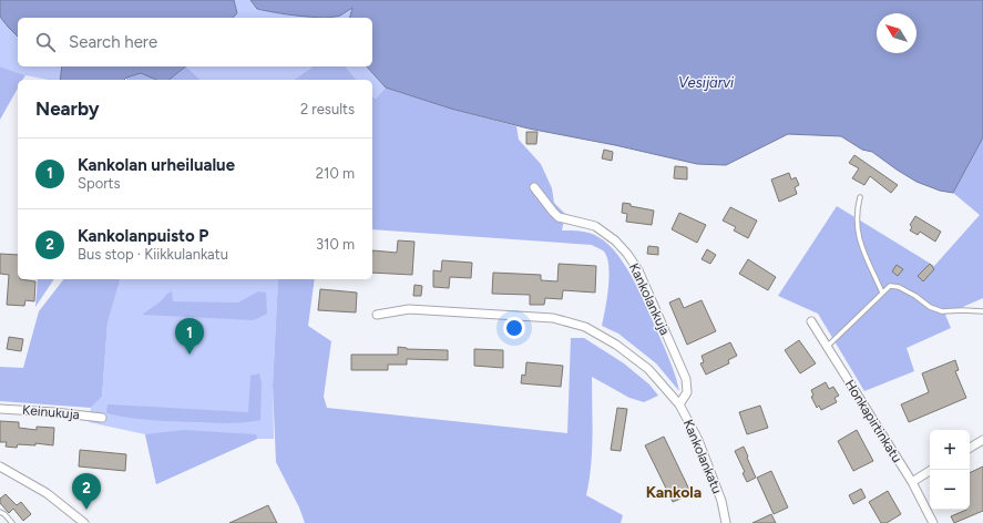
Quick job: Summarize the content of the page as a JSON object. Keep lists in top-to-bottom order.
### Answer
{
  "streets": {
    "street": [
      "Kankolankuja",
      "Keinukuja",
      "Honkapirtinkatu",
      "Kankolankatu"
    ]
  },
  "crossings": [
    ["Kankolankuja", "Kankolankatu"]
  ],
  "districts": ["Kankola"],
  "water": ["Vesijärvi"],
  "north": "top left",
  "page": {
    "search": "Search here",
    "heading": ["Nearby", "2 results"],
    "list": [
      {
        "mark": "1",
        "name": "Kankolan urheilualue",
        "note": "Sports",
        "value": "210 m"
      },
      {
        "mark": "2",
        "name": "Kankolanpuisto P",
        "note": "Bus stop · Kiikkulankatu",
        "value": "310 m"
      }
    ],
    "pins": ["1", "2"],
    "map_buttons": ["+", "−"]
  }
}
